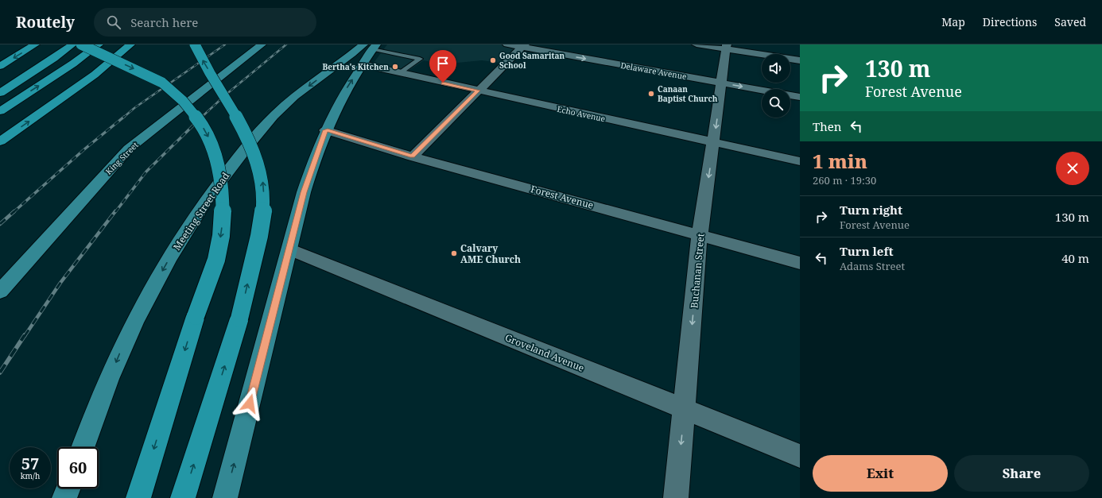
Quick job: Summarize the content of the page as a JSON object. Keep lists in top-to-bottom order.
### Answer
{
  "streets": {
    "main road": ["King Street", "Meeting Street Road"],
    "street": [
      "Delaware Avenue",
      "Echo Avenue",
      "Forest Avenue",
      "Buchanan Street",
      "Groveland Avenue"
    ]
  },
  "crossings": [
    ["Delaware Avenue", "Buchanan Street"],
    ["Echo Avenue", "Buchanan Street"],
    ["Forest Avenue", "Buchanan Street"],
    ["Buchanan Street", "Groveland Avenue"]
  ],
  "one_way": ["Buchanan Street"],
  "places": [
    "Good Samaritan School",
    "Bertha's Kitchen",
    "Canaan Baptist Church",
    "Calvary AME Church"
  ],
  "page": {
    "header": "Routely",
    "search": "Search here",
    "nav": ["Map", "Directions", "Saved"],
    "turn": ["130 m", "Forest Avenue"],
    "then": "Then",
    "heading": ["1 min", "260 m · 19:30"],
    "list": [
      {
        "name": "Turn right",
        "note": "Forest Avenue",
        "value": "130 m"
      },
      {
        "name": "Turn left",
        "note": "Adams Street",
        "value": "40 m"
      }
    ],
    "speed": "57 km/h",
    "limit": "60",
    "buttons": ["Exit", "Share"]
  }
}
